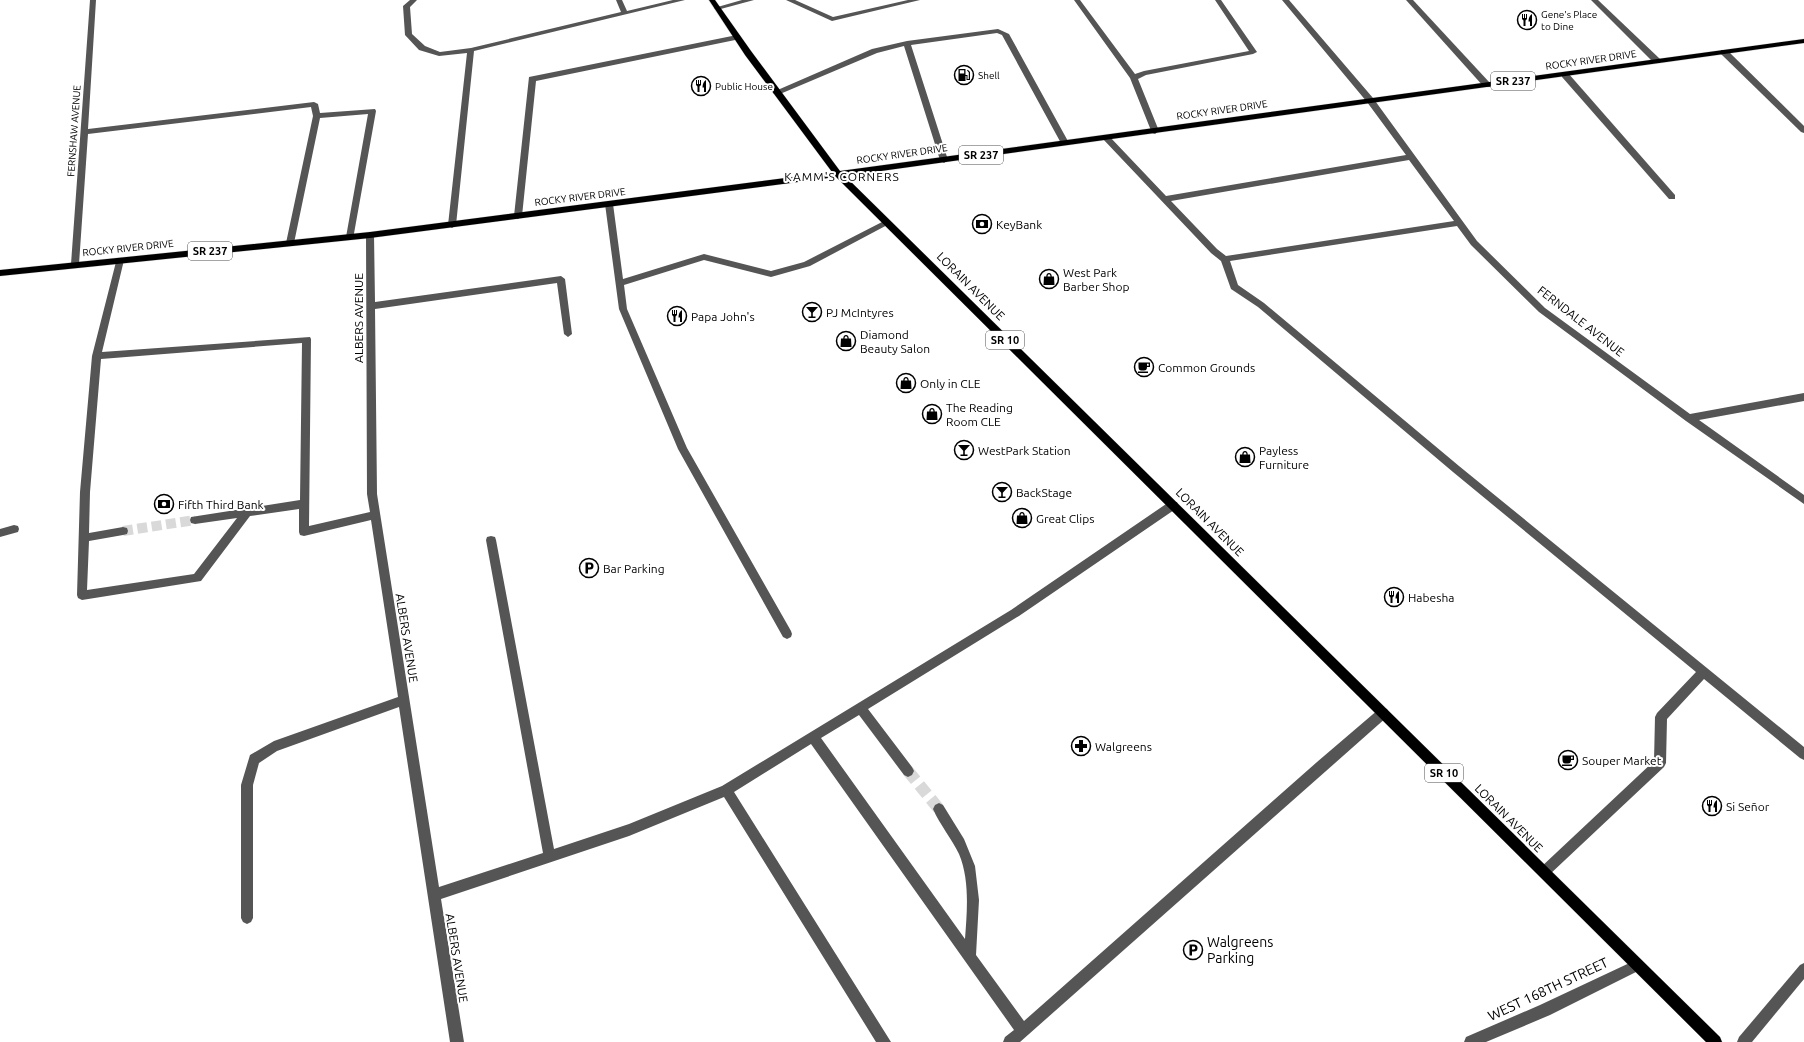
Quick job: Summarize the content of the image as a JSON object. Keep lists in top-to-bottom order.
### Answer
{
  "streets": {
    "main road": [
      "ROCKY RIVER DRIVE",
      "SR 237",
      "LORAIN AVENUE",
      "SR 10"
    ],
    "street": [
      "FERNSHAW AVENUE",
      "ALBERS AVENUE",
      "FERNDALE AVENUE",
      "WEST 168TH STREET"
    ]
  },
  "crossings": [
    ["ROCKY RIVER DRIVE", "FERNSHAW AVENUE"],
    ["ROCKY RIVER DRIVE", "LORAIN AVENUE"],
    ["ROCKY RIVER DRIVE", "ALBERS AVENUE"],
    ["ROCKY RIVER DRIVE", "FERNDALE AVENUE"],
    ["LORAIN AVENUE", "WEST 168TH STREET"]
  ],
  "districts": ["KAMM'S CORNERS"],
  "places": {
    "restaurant": [
      "Gene's Place to Dine",
      "Public House",
      "Papa John's",
      "Habesha",
      "Si Señor"
    ],
    "fuel station": ["Shell"],
    "bank": ["KeyBank", "Fifth Third Bank"],
    "shop": [
      "West Park Barber Shop",
      "Diamond Beauty Salon",
      "Only in CLE",
      "The Reading Room CLE",
      "Payless Furniture",
      "Great Clips"
    ],
    "bar": ["PJ McIntyres", "WestPark Station", "BackStage"],
    "cafe": ["Common Grounds", "Souper Market"],
    "parking": ["Bar Parking", "Walgreens Parking"],
    "pharmacy": ["Walgreens"]
  }
}
